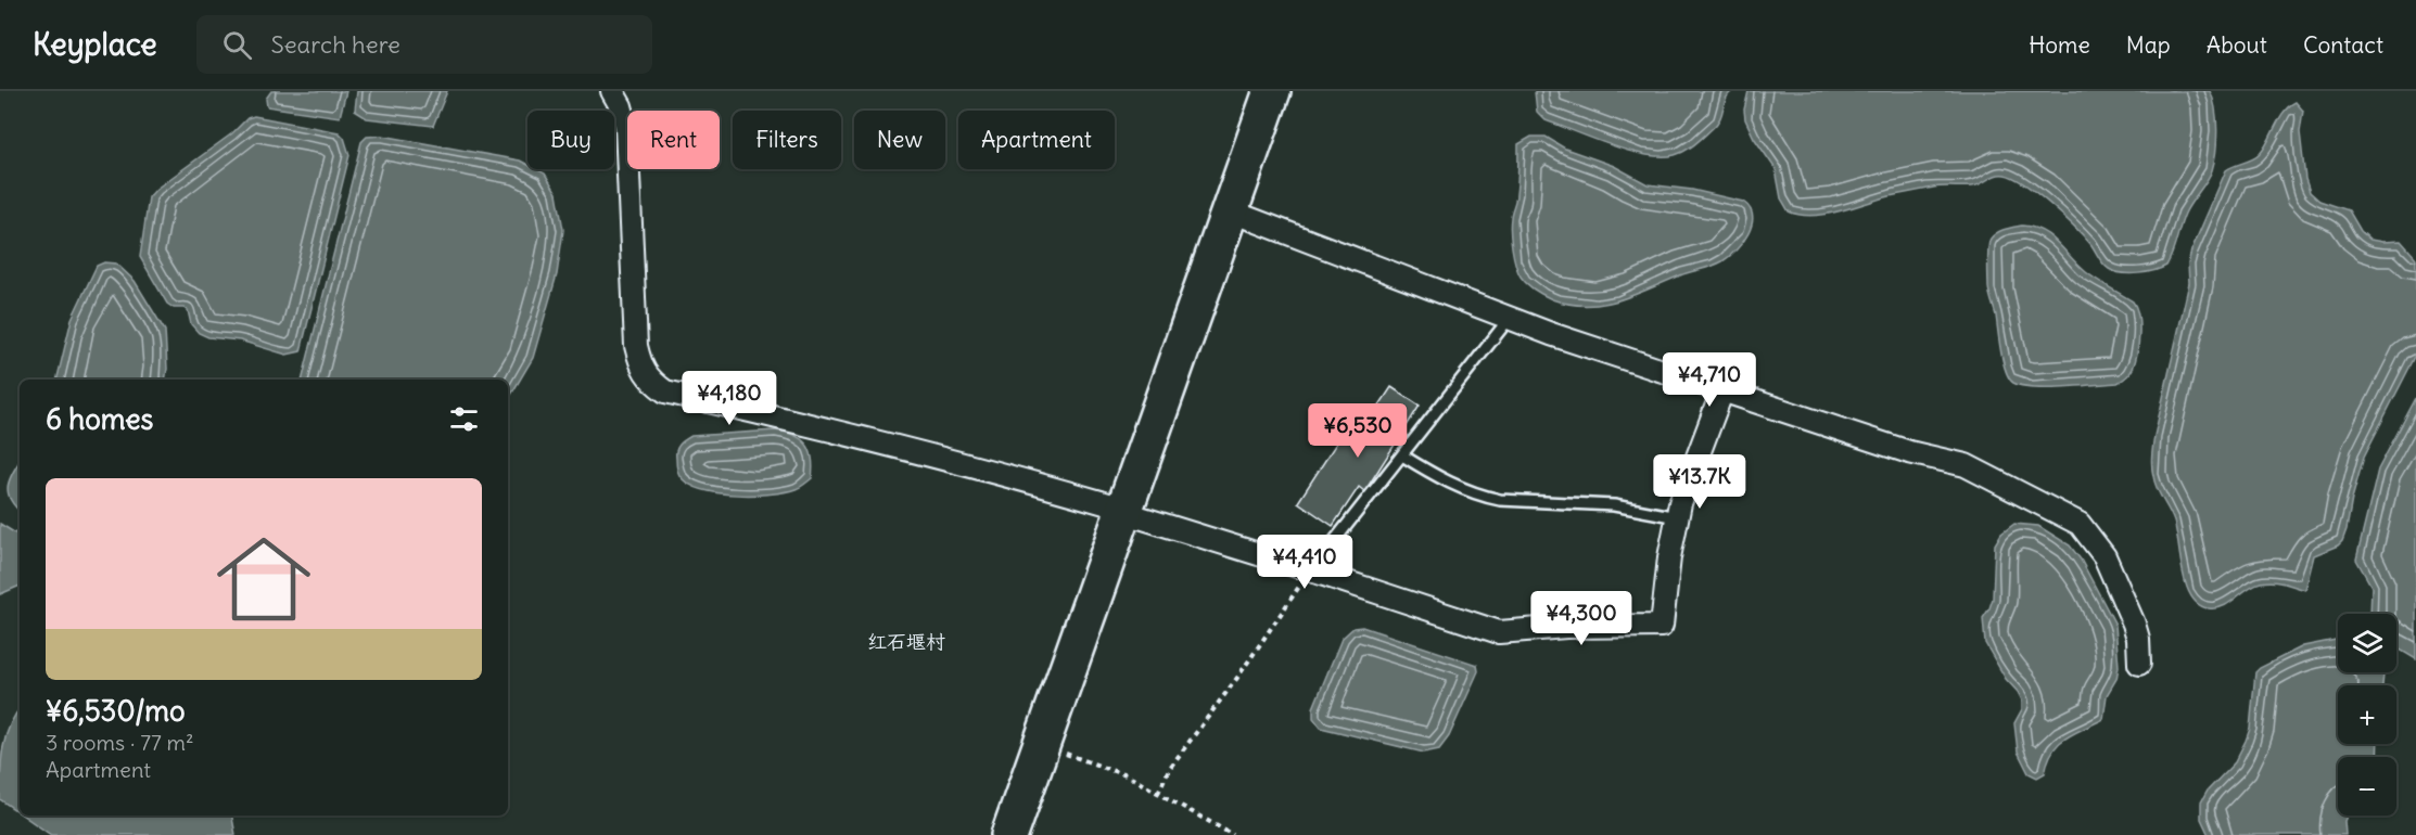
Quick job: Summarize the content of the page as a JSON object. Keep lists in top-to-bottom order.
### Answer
{
  "districts": ["红石堰村"],
  "page": {
    "header": "Keyplace",
    "search": "Search here",
    "nav": [
      "Home",
      "Map",
      "About",
      "Contact"
    ],
    "chip": [
      "Buy",
      "Rent",
      "Filters",
      "New",
      "Apartment"
    ],
    "price": [
      "¥4,710",
      "¥4,180",
      "¥6,530",
      "¥13.7K",
      "¥4,410",
      "¥4,300"
    ],
    "heading": "6 homes",
    "list": [
      {
        "name": "¥6,530/mo",
        "note": "3 rooms · 77 m² · Apartment"
      }
    ],
    "map_buttons": ["+", "−"]
  }
}
